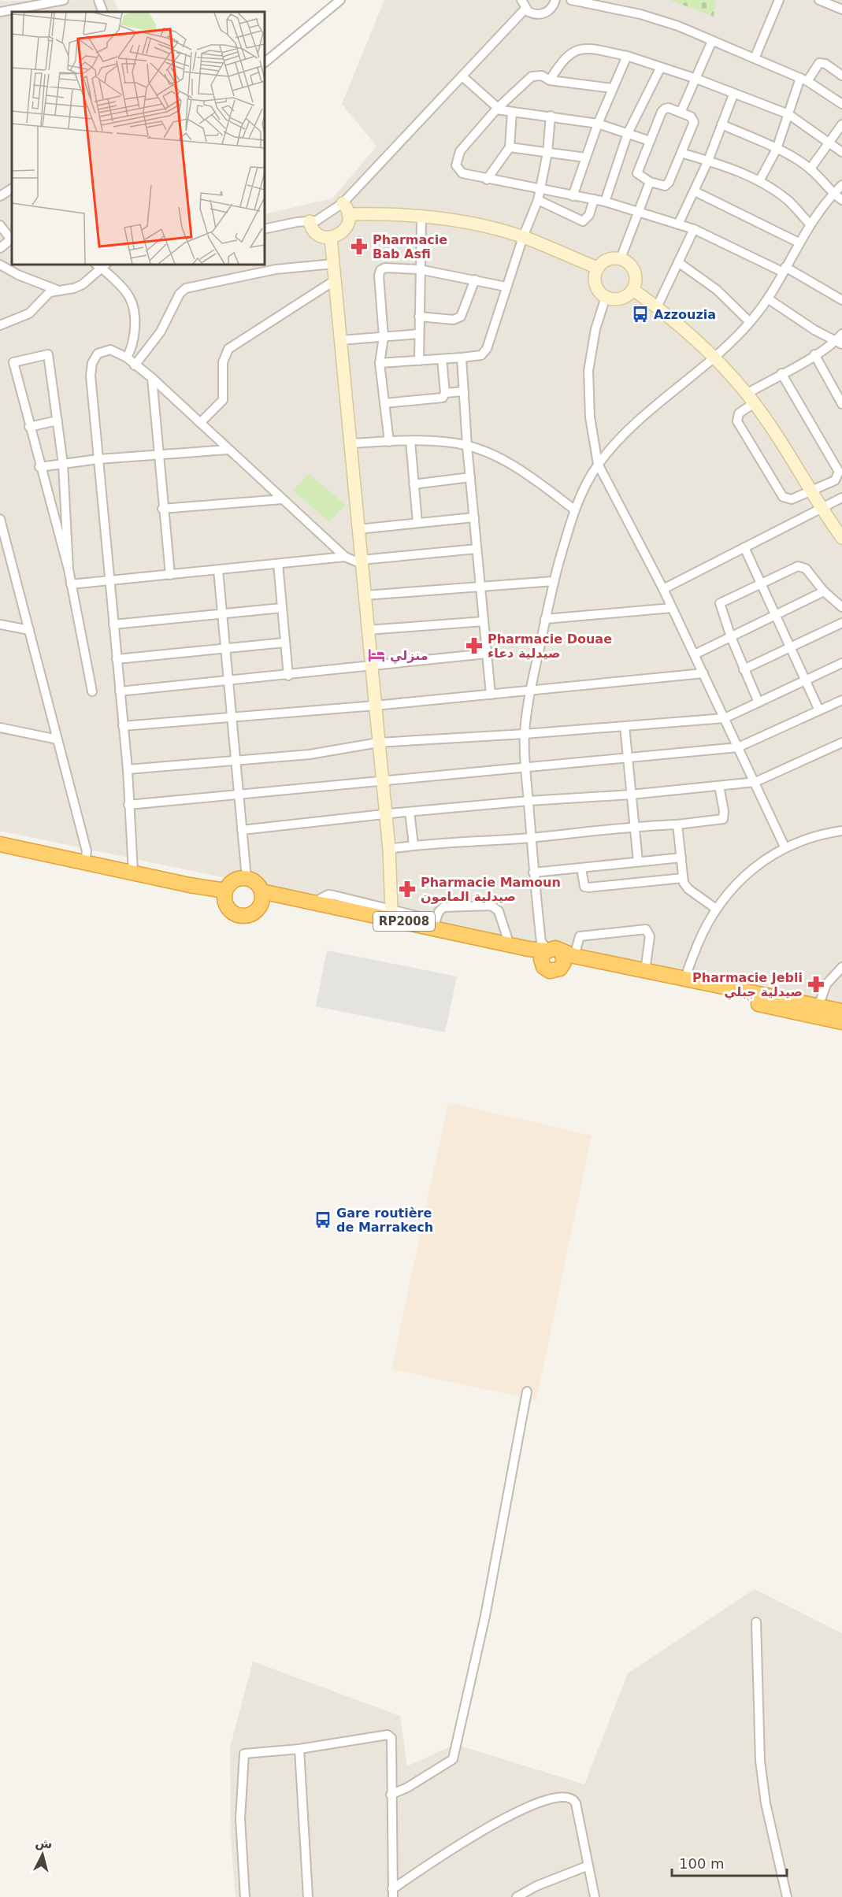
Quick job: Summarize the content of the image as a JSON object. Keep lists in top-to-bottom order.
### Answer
{
  "streets": {
    "highway": ["RP2008"]
  },
  "places": {
    "pharmacy": [
      "Pharmacie Bab Asfi",
      "Pharmacie Douae صيدلية دعاء",
      "Pharmacie Mamoun صيدلية المامون",
      "Pharmacie Jebli صيدلية جبلي"
    ],
    "bus stop": ["Azzouzia", "Gare routière de Marrakech"],
    "hotel": ["منزلي"]
  },
  "scale_bar": "100 m",
  "north": "top"
}
